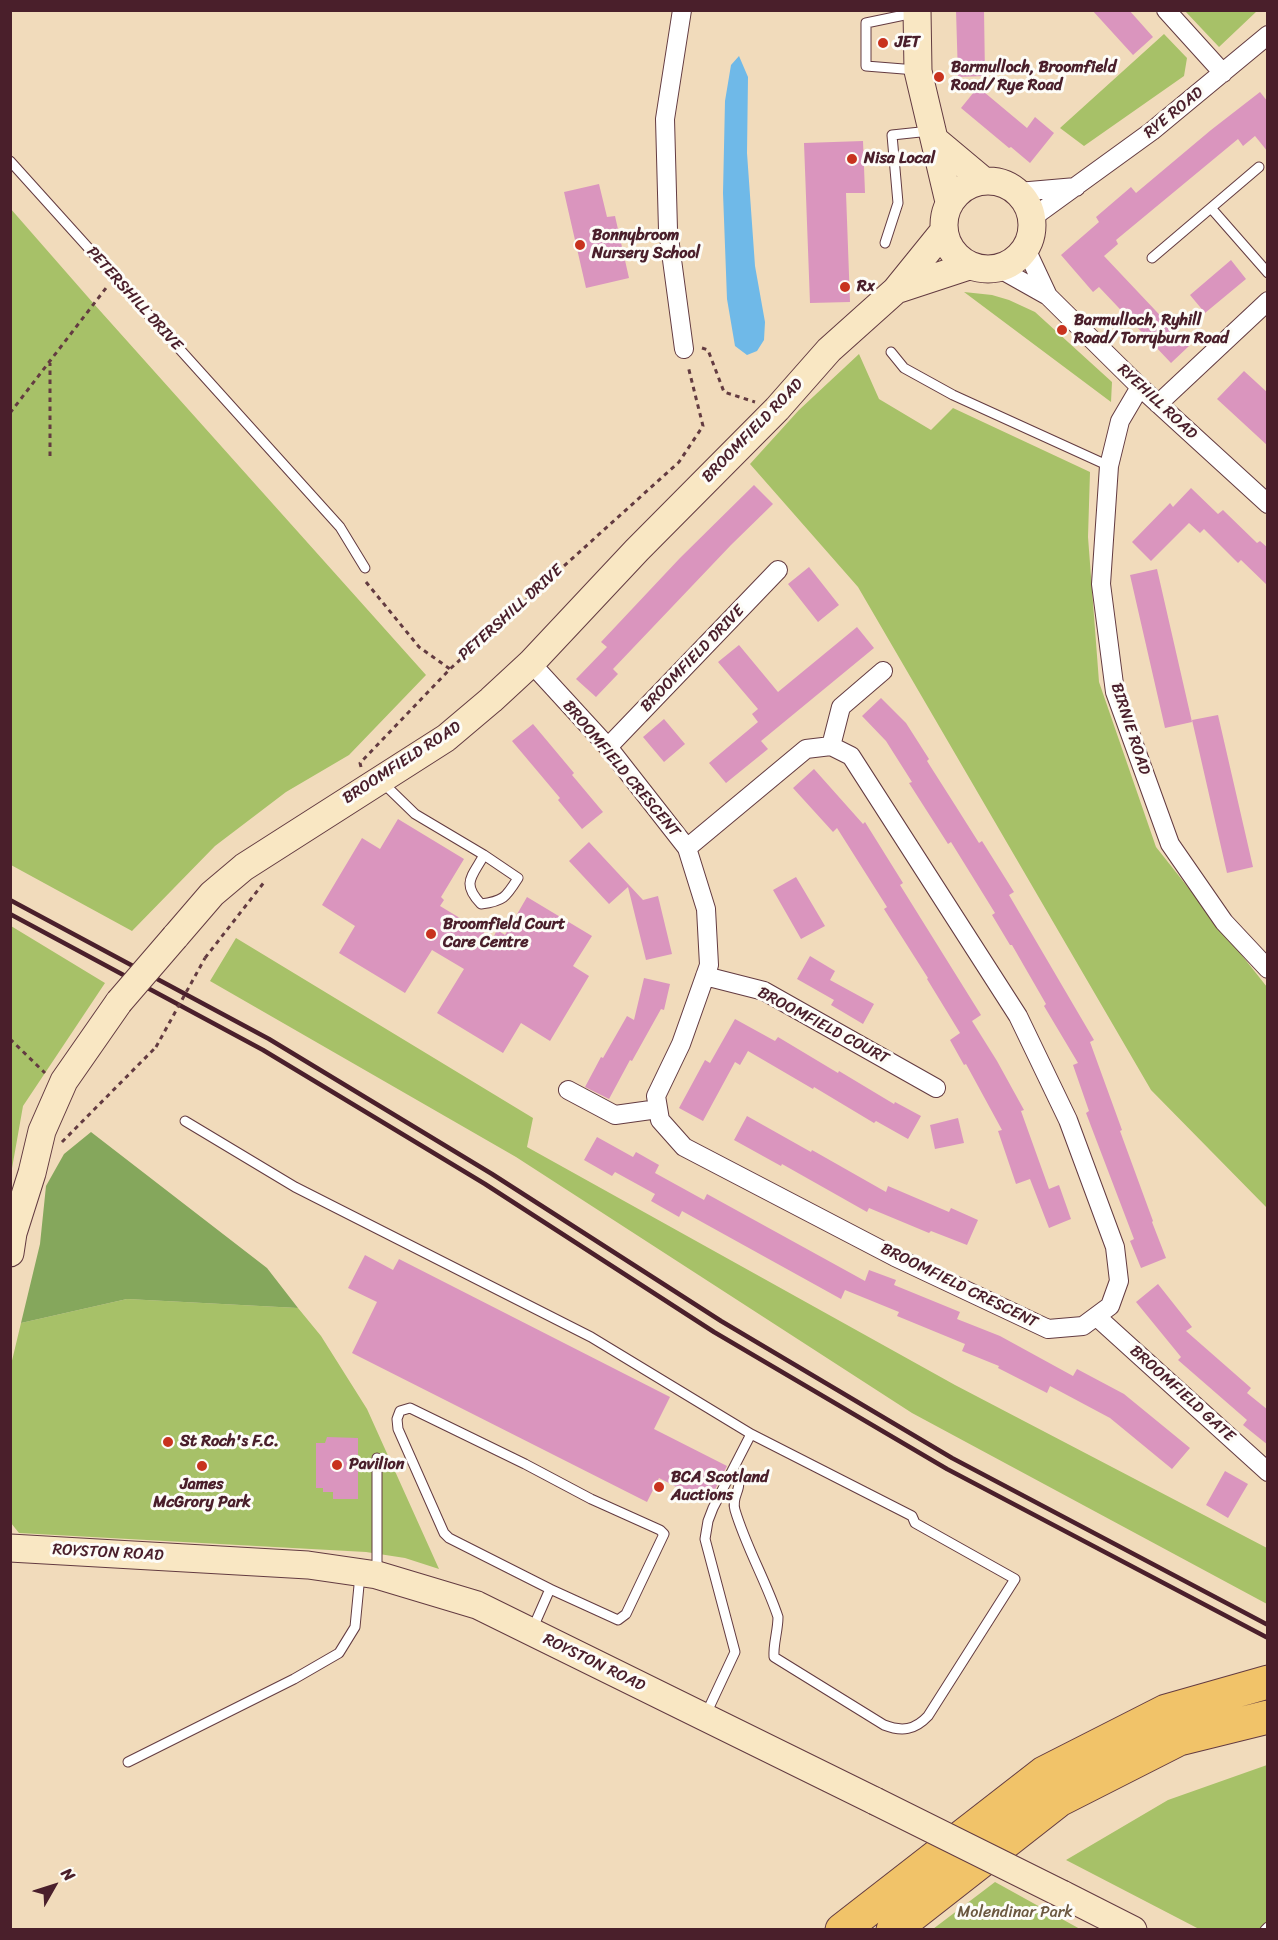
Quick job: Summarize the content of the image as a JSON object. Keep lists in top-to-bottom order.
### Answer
{
  "streets": {
    "street": [
      "RYE ROAD",
      "RYEHILL ROAD",
      "BROOMFIELD ROAD",
      "BROOMFIELD DRIVE",
      "BIRNIE ROAD",
      "BROOMFIELD CRESCENT",
      "BROOMFIELD COURT",
      "BROOMFIELD GATE",
      "ROYSTON ROAD"
    ],
    "lane": ["PETERSHILL DRIVE"]
  },
  "crossings": [
    ["RYE ROAD", "RYEHILL ROAD"],
    ["RYE ROAD", "BROOMFIELD ROAD"],
    ["RYEHILL ROAD", "BROOMFIELD ROAD"],
    ["RYEHILL ROAD", "BIRNIE ROAD"],
    ["BROOMFIELD ROAD", "BROOMFIELD CRESCENT"],
    ["BROOMFIELD DRIVE", "BROOMFIELD CRESCENT"],
    ["BROOMFIELD CRESCENT", "BROOMFIELD COURT"],
    ["BROOMFIELD CRESCENT", "BROOMFIELD GATE"]
  ],
  "parks": ["Molendinar Park"],
  "places": [
    "JET",
    "Barmulloch, Broomfield Road/ Rye Road",
    "Nisa Local",
    "Bonnybroom Nursery School",
    "Rx",
    "Barmulloch, Ryhill Road/ Torryburn Road",
    "Broomfield Court Care Centre",
    "St Roch's F.C.",
    "Pavilion",
    "James McGrory Park",
    "BCA Scotland Auctions"
  ],
  "north": "top right"
}
